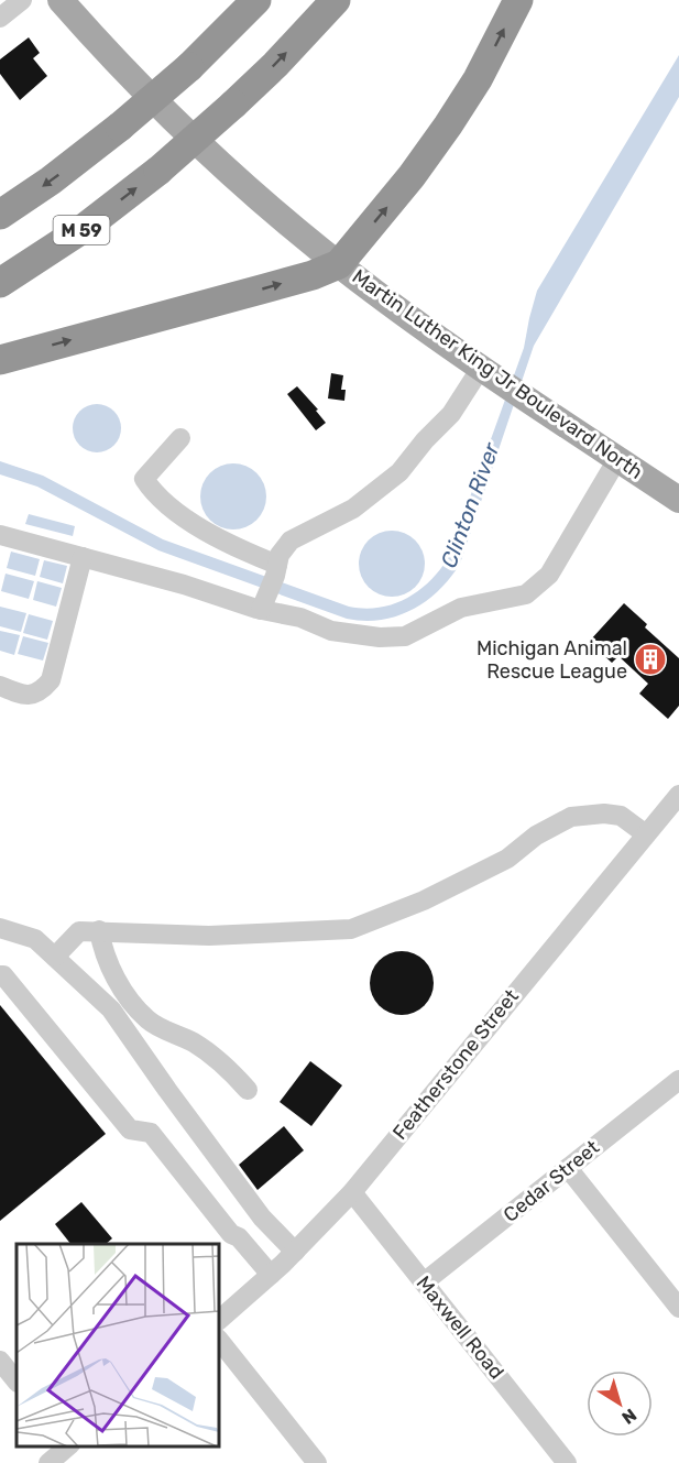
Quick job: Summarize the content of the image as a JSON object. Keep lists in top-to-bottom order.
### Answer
{
  "streets": {
    "highway": ["M 59"],
    "main road": ["Martin Luther King Jr Boulevard North"],
    "street": ["Featherstone Street", "Cedar Street", "Maxwell Road"]
  },
  "crossings": [
    ["Featherstone Street", "Maxwell Road"],
    ["Cedar Street", "Maxwell Road"]
  ],
  "water": ["Clinton River"],
  "places": {
    "building": ["Michigan Animal Rescue League"]
  },
  "north": "bottom right"
}
